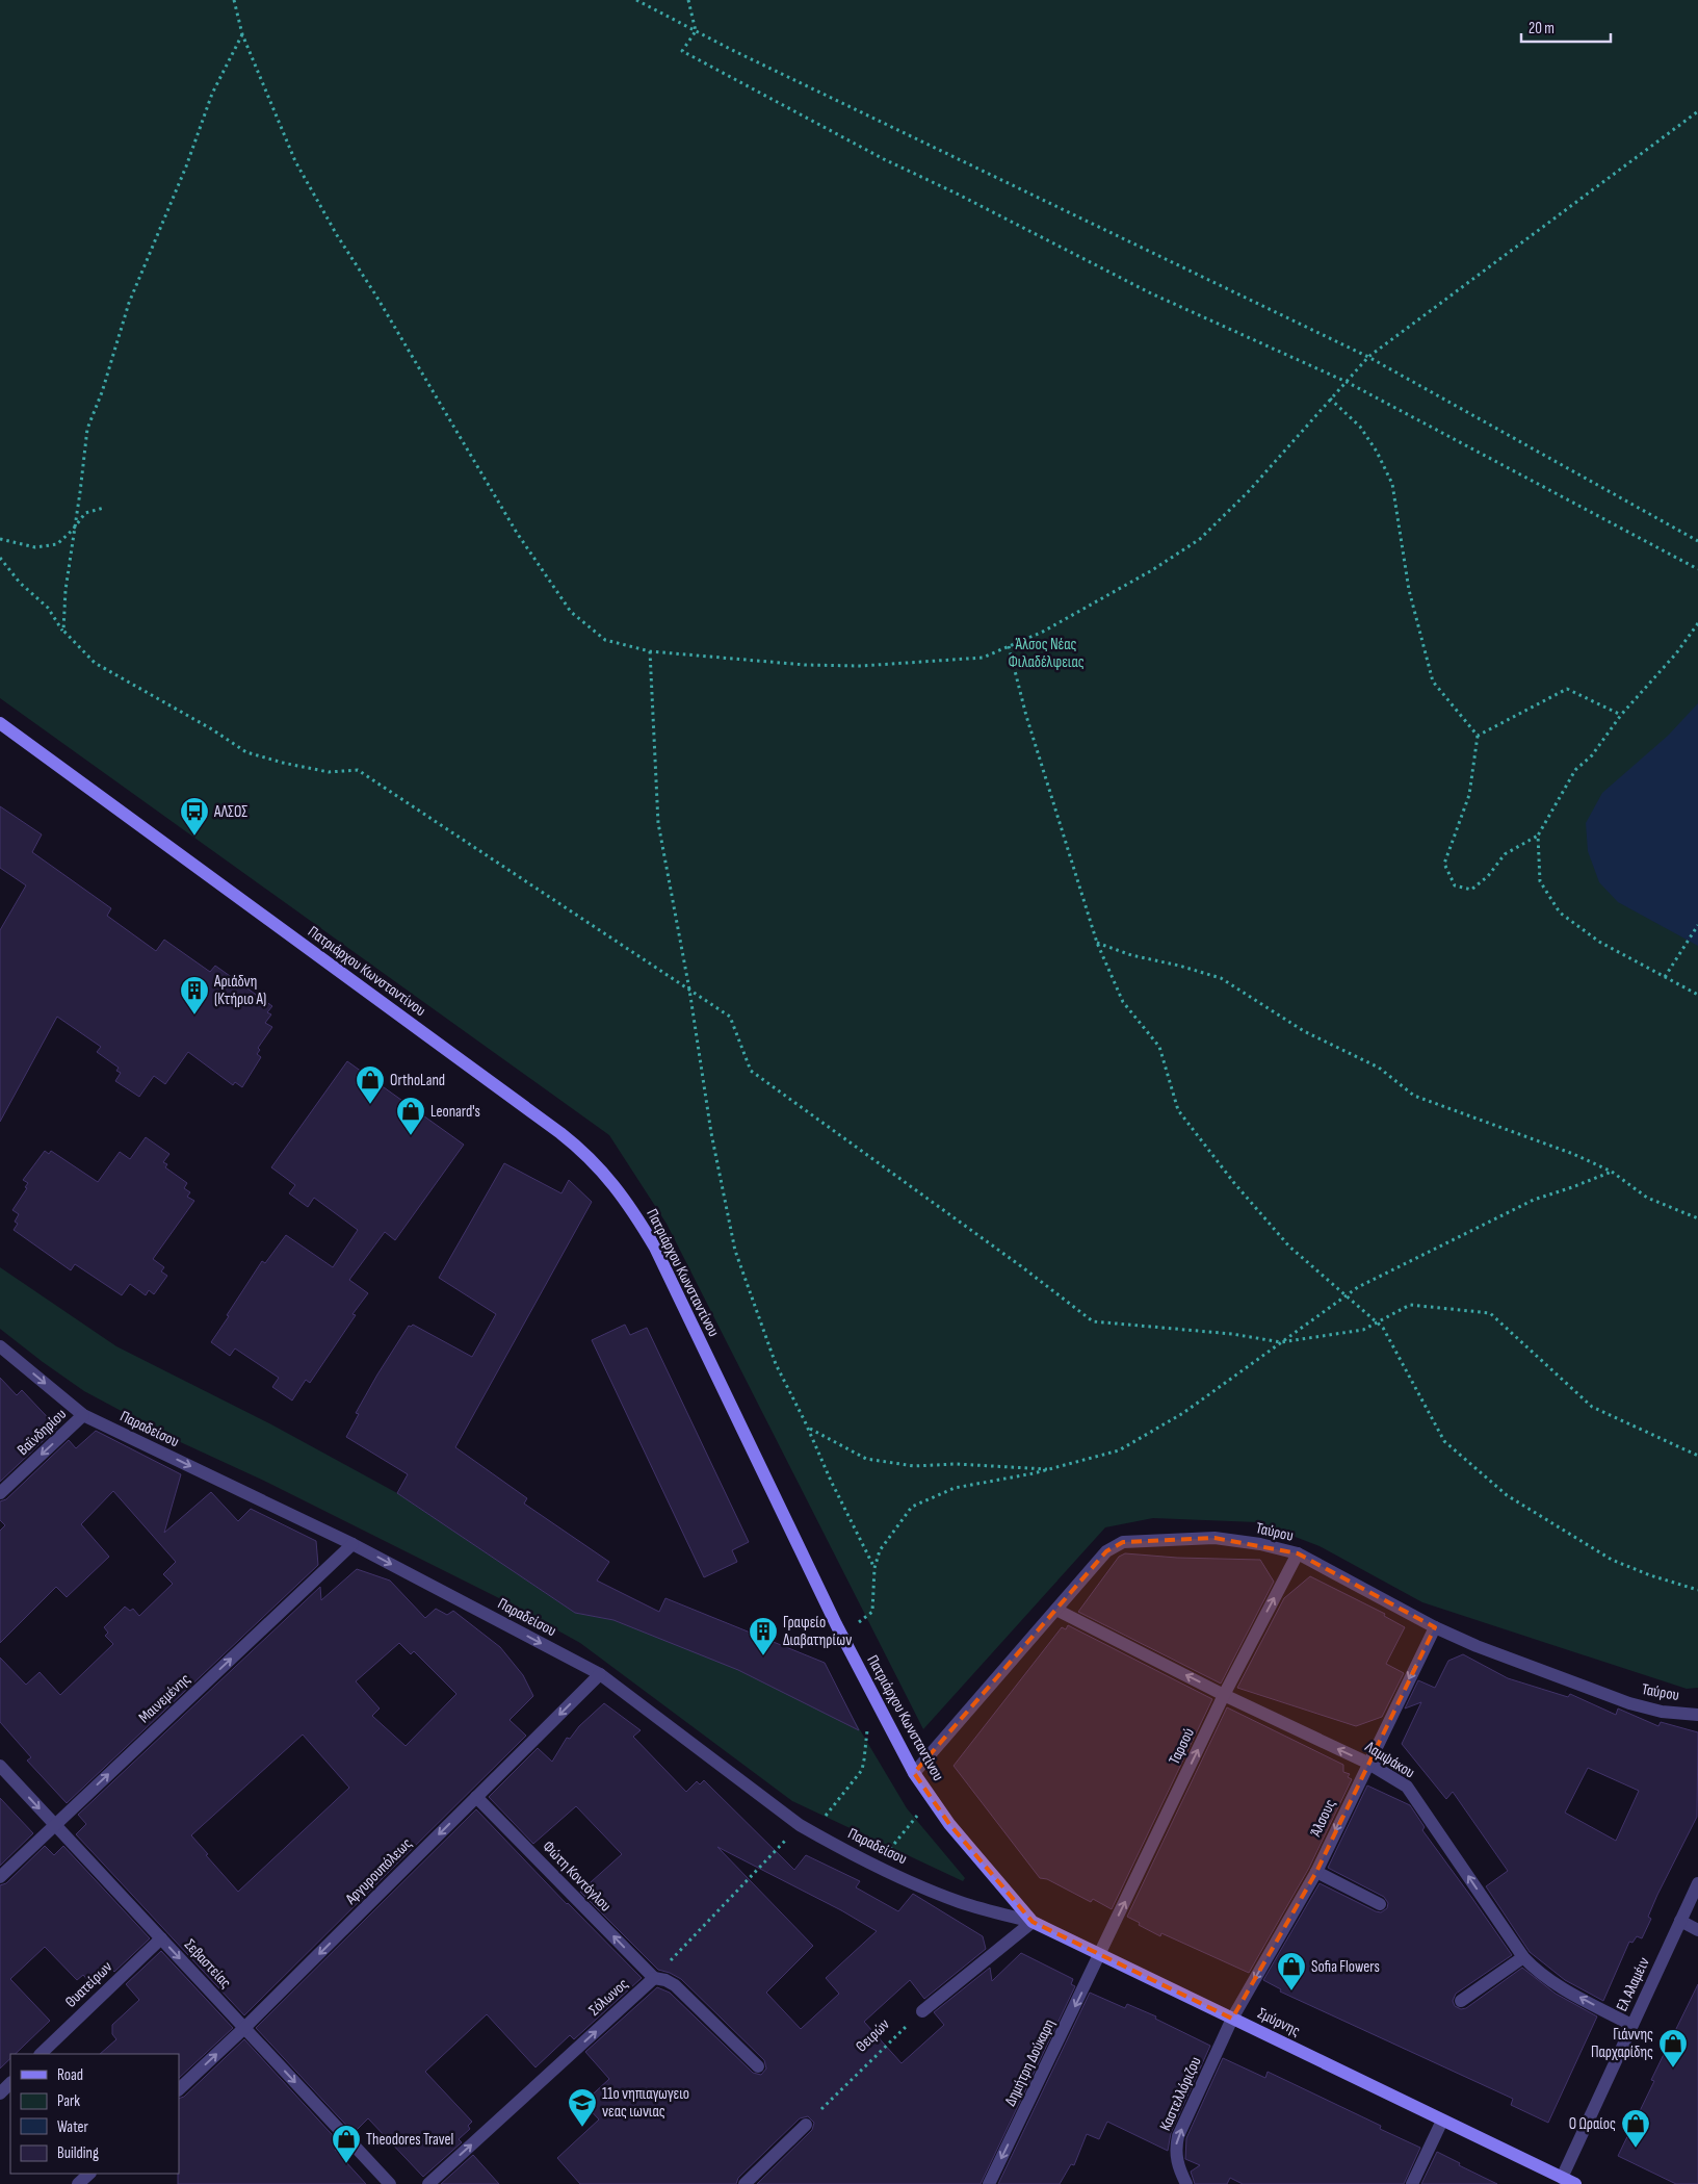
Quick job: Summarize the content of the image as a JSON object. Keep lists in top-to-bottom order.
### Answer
{
  "streets": {
    "main road": ["Πατριάρχου Κωνσταντίνου", "Σμύρνης"],
    "street": [
      "Παραδείσου",
      "Βαϊνδηρίου",
      "Ταύρου",
      "Μαινεμένης",
      "Ταρσού",
      "Λαμψάκου",
      "Άλσους",
      "Αργυρουπόλεως",
      "Φώτη Κοντόγλου",
      "Σεβαστείας",
      "Θυατείρων",
      "Ελ Αλαμέιν",
      "Σόλωνος",
      "Δημήτρη Δούκαρη",
      "Καστελλόριζου"
    ],
    "path": ["Θειρών"]
  },
  "crossings": [
    ["Πατριάρχου Κωνσταντίνου", "Παραδείσου"],
    ["Πατριάρχου Κωνσταντίνου", "Ταύρου"],
    ["Πατριάρχου Κωνσταντίνου", "Ταρσού"],
    ["Πατριάρχου Κωνσταντίνου", "Σμύρνης"],
    ["Πατριάρχου Κωνσταντίνου", "Δημήτρη Δούκαρη"],
    ["Παραδείσου", "Βαϊνδηρίου"],
    ["Παραδείσου", "Μαινεμένης"],
    ["Παραδείσου", "Αργυρουπόλεως"],
    ["Ταύρου", "Ταρσού"],
    ["Ταύρου", "Λαμψάκου"],
    ["Ταύρου", "Άλσους"],
    ["Μαινεμένης", "Σεβαστείας"],
    ["Ταρσού", "Λαμψάκου"],
    ["Ταρσού", "Σμύρνης"],
    ["Ταρσού", "Δημήτρη Δούκαρη"],
    ["Λαμψάκου", "Άλσους"],
    ["Λαμψάκου", "Ελ Αλαμέιν"],
    ["Άλσους", "Σμύρνης"],
    ["Άλσους", "Καστελλόριζου"],
    ["Αργυρουπόλεως", "Φώτη Κοντόγλου"],
    ["Αργυρουπόλεως", "Σεβαστείας"],
    ["Φώτη Κοντόγλου", "Σόλωνος"],
    ["Σεβαστείας", "Θυατείρων"],
    ["Ελ Αλαμέιν", "Σμύρνης"],
    ["Σμύρνης", "Δημήτρη Δούκαρη"],
    ["Σμύρνης", "Καστελλόριζου"]
  ],
  "one_way": [
    "Παραδείσου",
    "Βαϊνδηρίου",
    "Μαινεμένης",
    "Ταρσού",
    "Λαμψάκου",
    "Άλσους",
    "Φώτη Κοντόγλου",
    "Σεβαστείας",
    "Σόλωνος",
    "Καστελλόριζου"
  ],
  "parks": ["Άλσος Νέας Φιλαδέλφειας"],
  "places": {
    "bus stop": ["ΑΛΣΟΣ"],
    "building": ["Αριάδνη (Κτήριο Α)", "Γραφείο Διαβατηρίων"],
    "shop": [
      "OrthoLand",
      "Leonard's",
      "Sofia Flowers",
      "Γιάννης Παρχαρίδης",
      "Ο Ωραίος",
      "Theodores Travel"
    ],
    "school or university": ["11ο νηπιαγωγειο νεας ιωνιας"]
  },
  "legend": [
    "Road",
    "Park",
    "Water",
    "Building"
  ],
  "scale_bar": "20 m"
}
